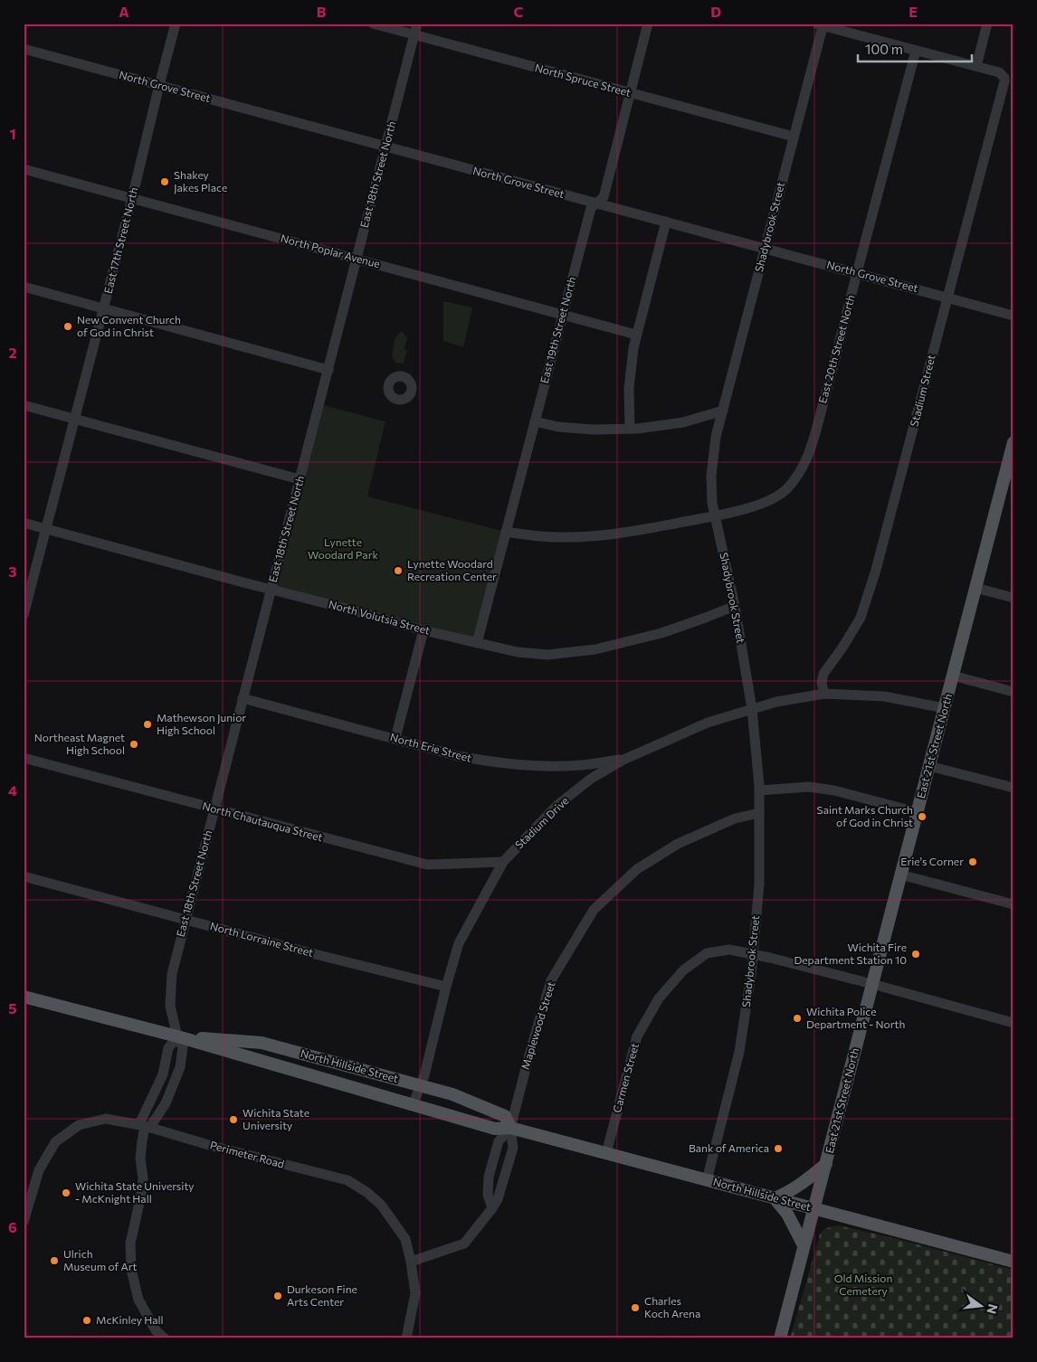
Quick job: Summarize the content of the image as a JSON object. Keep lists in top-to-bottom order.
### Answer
{
  "streets": {
    "main road": ["East 21st Street North", "North Hillside Street"],
    "street": [
      "North Spruce Street",
      "North Grove Street",
      "East 18th Street North",
      "Shadybrook Street",
      "East 17th Street North",
      "North Poplar Avenue",
      "East 19th Street North",
      "East 20th Street North",
      "Stadium Street",
      "North Volutsia Street",
      "North Erie Street",
      "North Chautauqua Street",
      "Stadium Drive",
      "North Lorraine Street",
      "Maplewood Street",
      "Carmen Street",
      "Perimeter Road"
    ]
  },
  "crossings": [
    ["North Spruce Street", "East 18th Street North"],
    ["North Spruce Street", "Shadybrook Street"],
    ["North Spruce Street", "East 19th Street North"],
    ["North Grove Street", "East 18th Street North"],
    ["North Grove Street", "Shadybrook Street"],
    ["North Grove Street", "East 17th Street North"],
    ["North Grove Street", "East 19th Street North"],
    ["North Grove Street", "East 20th Street North"],
    ["North Grove Street", "Stadium Street"],
    ["East 18th Street North", "North Poplar Avenue"],
    ["East 18th Street North", "North Volutsia Street"],
    ["East 18th Street North", "North Erie Street"],
    ["East 18th Street North", "North Chautauqua Street"],
    ["East 18th Street North", "North Lorraine Street"],
    ["East 18th Street North", "North Hillside Street"],
    ["East 18th Street North", "Perimeter Road"],
    ["Shadybrook Street", "East 20th Street North"],
    ["Shadybrook Street", "North Volutsia Street"],
    ["Shadybrook Street", "Stadium Drive"],
    ["Shadybrook Street", "Maplewood Street"],
    ["Shadybrook Street", "North Hillside Street"],
    ["Shadybrook Street", "Carmen Street"],
    ["East 17th Street North", "North Poplar Avenue"],
    ["East 17th Street North", "North Volutsia Street"],
    ["North Poplar Avenue", "East 19th Street North"],
    ["East 19th Street North", "East 20th Street North"],
    ["East 19th Street North", "North Volutsia Street"],
    ["Stadium Street", "Stadium Drive"],
    ["East 21st Street North", "North Hillside Street"],
    ["East 21st Street North", "Carmen Street"],
    ["North Erie Street", "Stadium Drive"],
    ["North Chautauqua Street", "Stadium Drive"],
    ["Stadium Drive", "North Lorraine Street"],
    ["Stadium Drive", "North Hillside Street"],
    ["Maplewood Street", "North Hillside Street"],
    ["North Hillside Street", "Carmen Street"]
  ],
  "parks": ["Lynette Woodard Park", "Old Mission Cemetery"],
  "places": [
    "Shakey Jakes Place",
    "New Convent Church of God in Christ",
    "Lynette Woodard Recreation Center",
    "Mathewson Junior High School",
    "Northeast Magnet High School",
    "Saint Marks Church of God in Christ",
    "Erie's Corner",
    "Wichita Fire Department Station 10",
    "Wichita Police Department - North",
    "Wichita State University",
    "Bank of America",
    "Wichita State University - McKnight Hall",
    "Ulrich Museum of Art",
    "Durkeson Fine Arts Center",
    "Charles Koch Arena",
    "McKinley Hall"
  ],
  "scale_bar": "100 m",
  "north": "right",
  "grid": {
    "columns": [
      "A",
      "B",
      "C",
      "D",
      "E"
    ],
    "rows": [
      "1",
      "2",
      "3",
      "4",
      "5",
      "6"
    ]
  }
}
